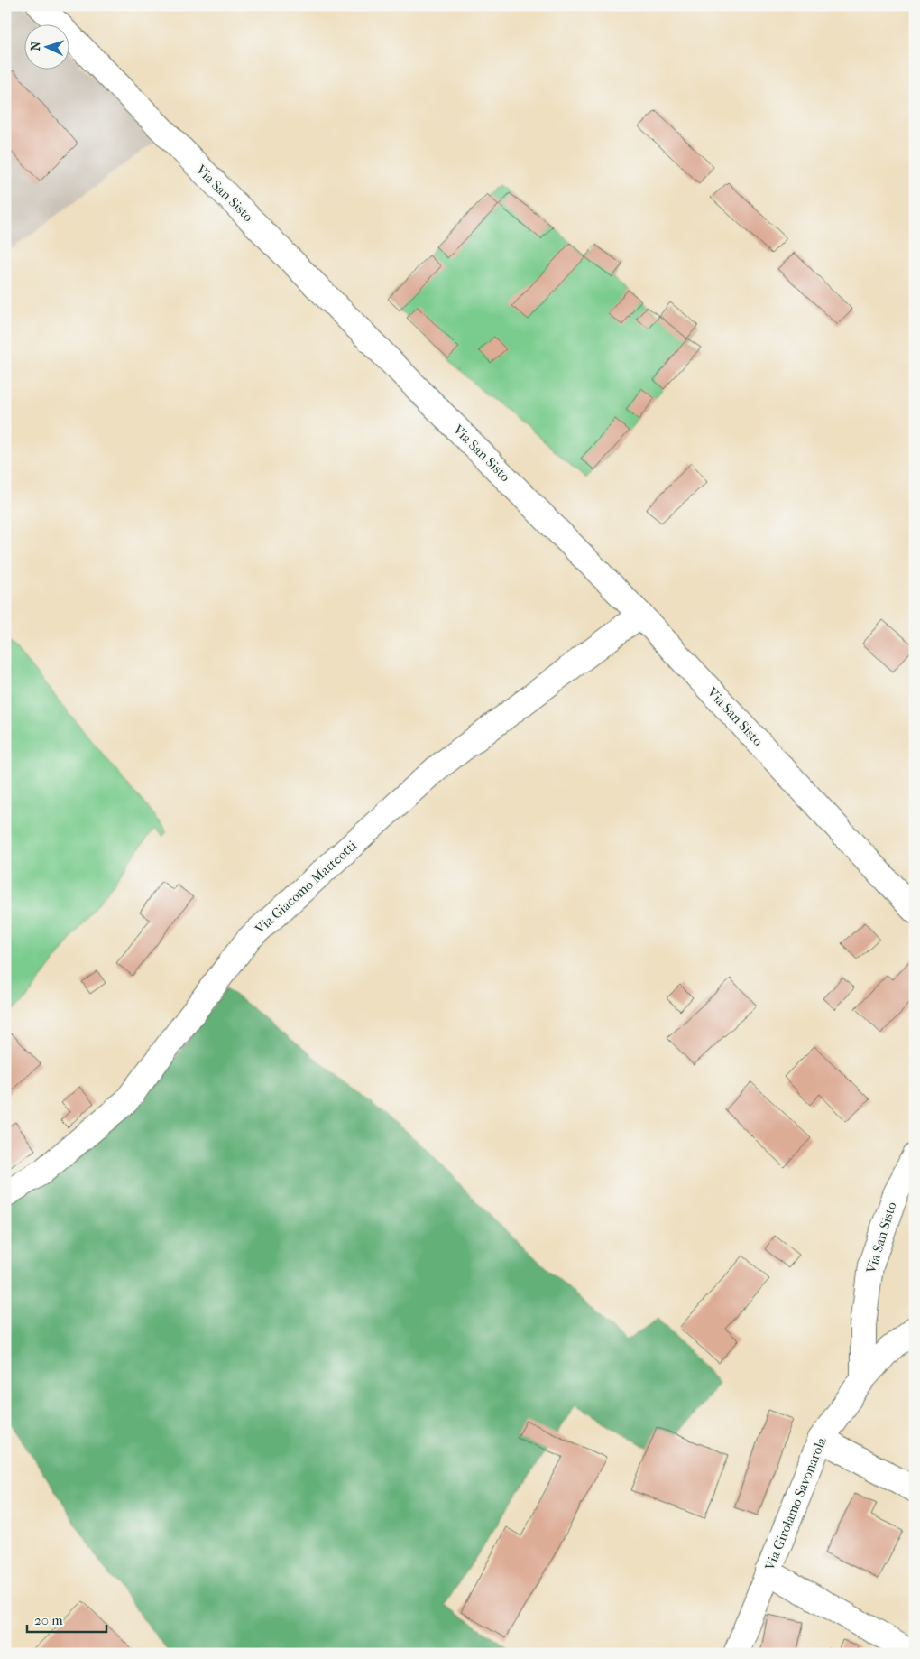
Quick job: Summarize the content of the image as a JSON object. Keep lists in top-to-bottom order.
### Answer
{
  "streets": {
    "street": ["Via San Sisto", "Via Giacomo Matteotti", "Via Girolamo Savonarola"]
  },
  "crossings": [
    ["Via San Sisto", "Via Giacomo Matteotti"],
    ["Via San Sisto", "Via Girolamo Savonarola"]
  ],
  "scale_bar": "20 m",
  "north": "left"
}
